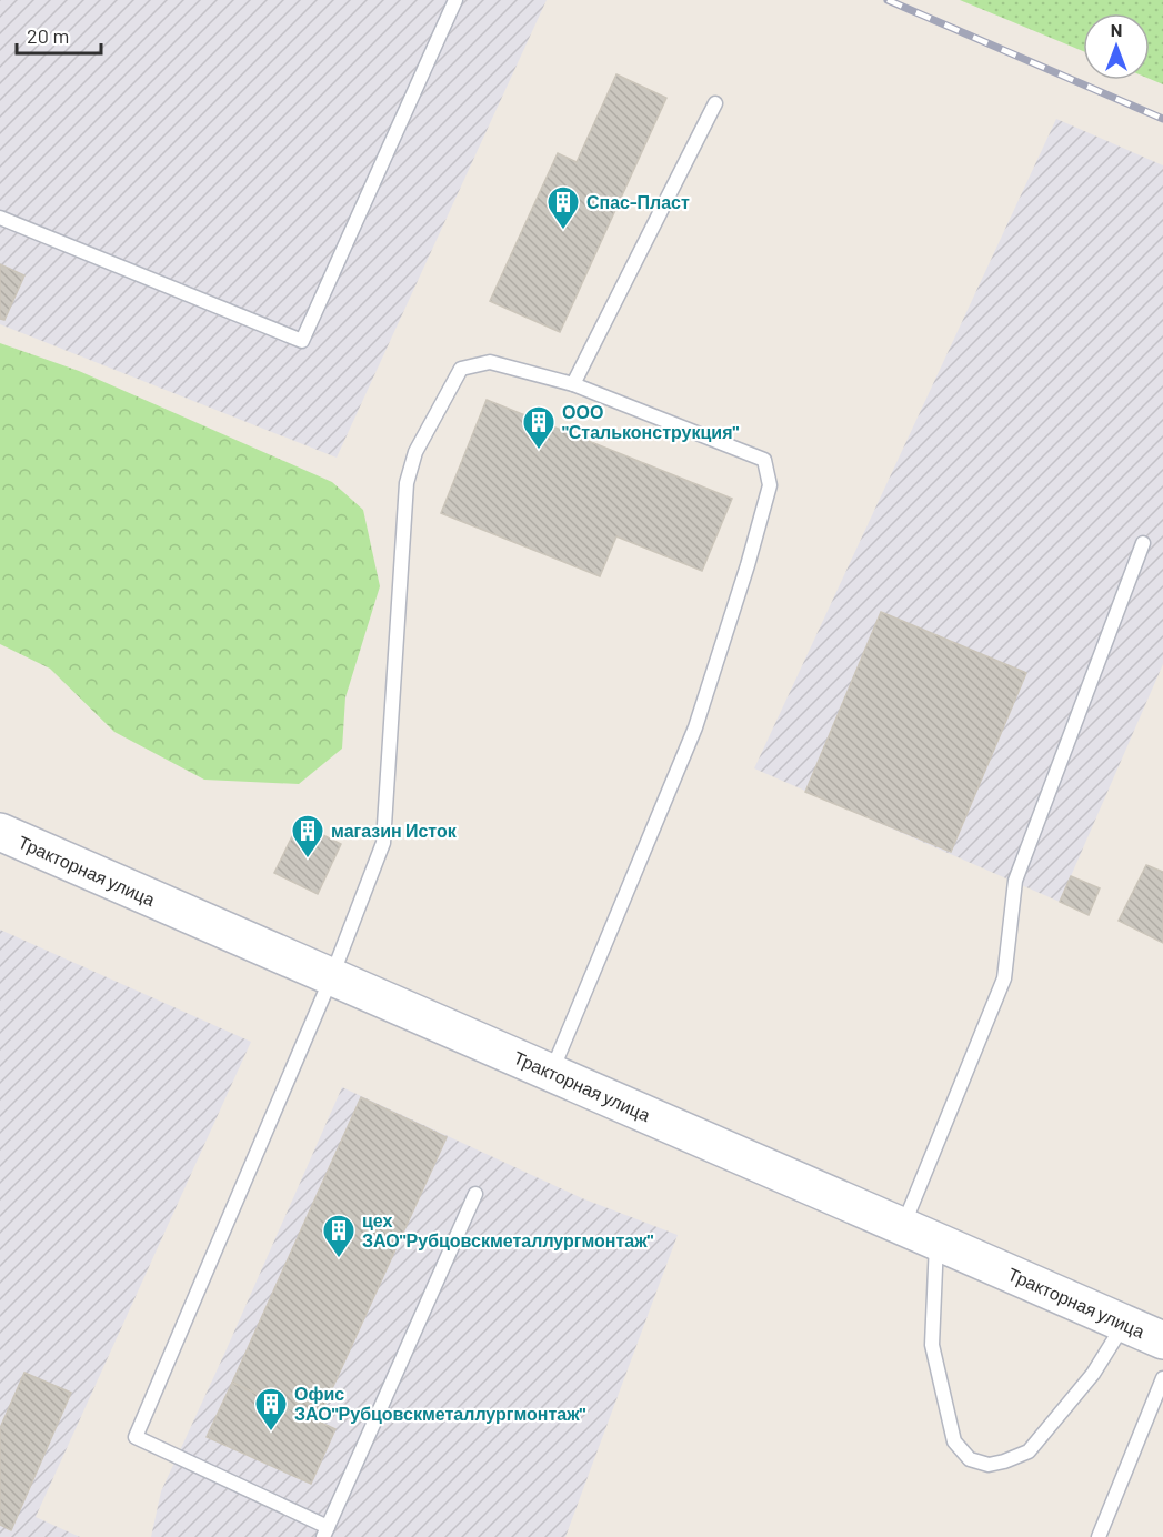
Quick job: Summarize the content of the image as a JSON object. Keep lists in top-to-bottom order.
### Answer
{
  "streets": {
    "main road": ["Тракторная улица"]
  },
  "places": {
    "building": [
      "Спас-Пласт",
      "ООО \"Стальконструкция\"",
      "магазин Исток",
      "цех ЗАО\"Рубцовскметаллургмонтаж\"",
      "Офис ЗАО\"Рубцовскметаллургмонтаж\""
    ]
  },
  "scale_bar": "20 m",
  "north": "top"
}
